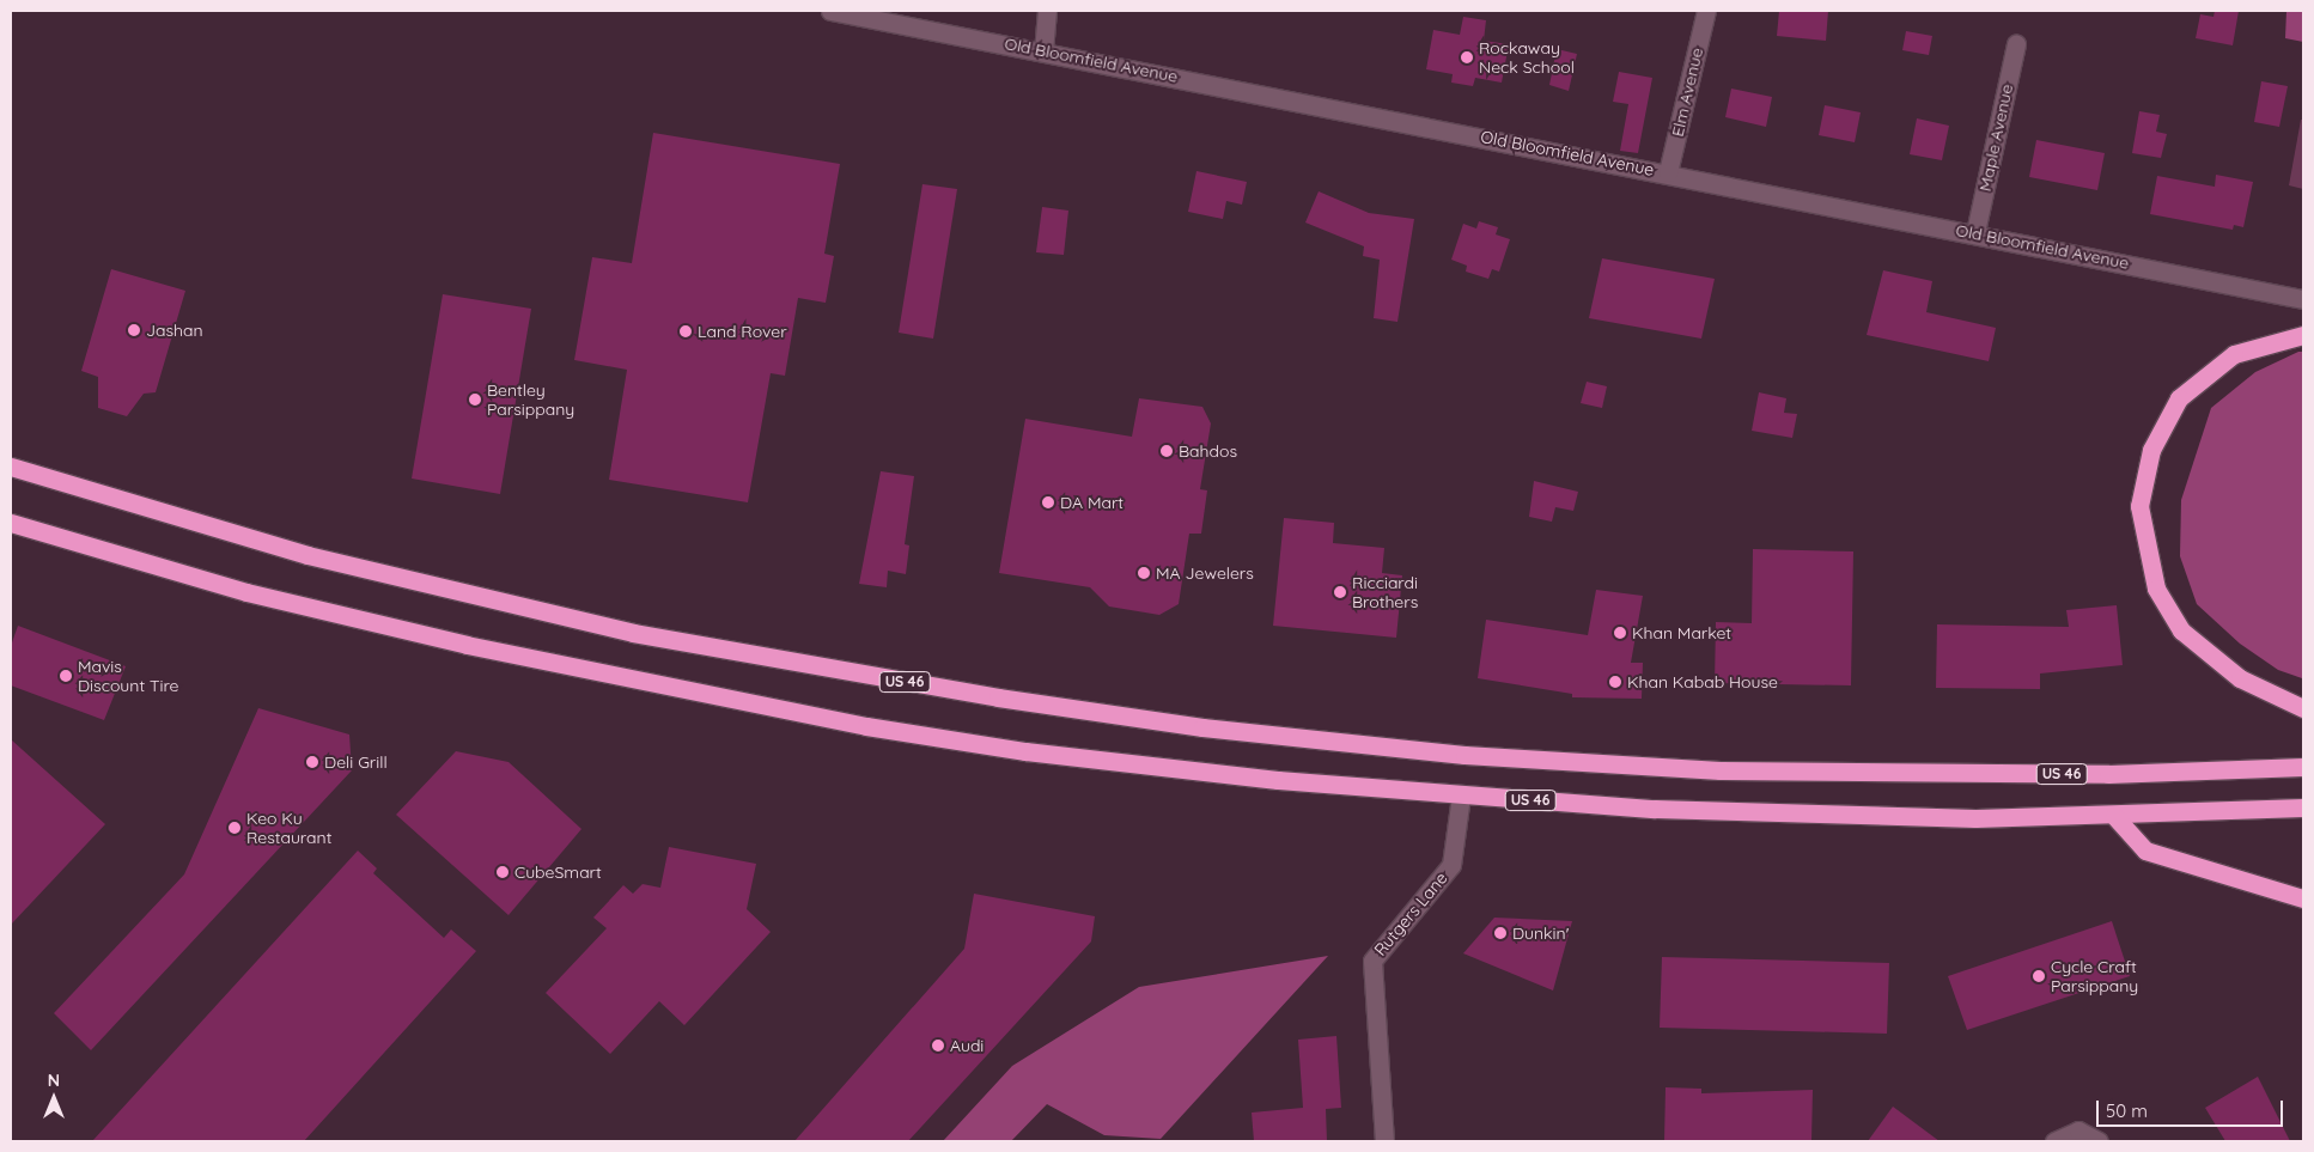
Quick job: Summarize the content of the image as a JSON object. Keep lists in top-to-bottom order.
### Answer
{
  "streets": {
    "highway": ["US 46"],
    "street": [
      "Old Bloomfield Avenue",
      "Elm Avenue",
      "Maple Avenue",
      "Rutgers Lane"
    ]
  },
  "crossings": [
    ["Old Bloomfield Avenue", "Elm Avenue"],
    ["Old Bloomfield Avenue", "Maple Avenue"],
    ["US 46", "Rutgers Lane"]
  ],
  "places": [
    "Rockaway Neck School",
    "Jashan",
    "Land Rover",
    "Bentley Parsippany",
    "Bahdos",
    "DA Mart",
    "MA Jewelers",
    "Ricciardi Brothers",
    "Khan Market",
    "Mavis Discount Tire",
    "Khan Kabab House",
    "Deli Grill",
    "Keo Ku Restaurant",
    "CubeSmart",
    "Dunkin'",
    "Cycle Craft Parsippany",
    "Audi"
  ],
  "scale_bar": "50 m",
  "north": "top"
}
